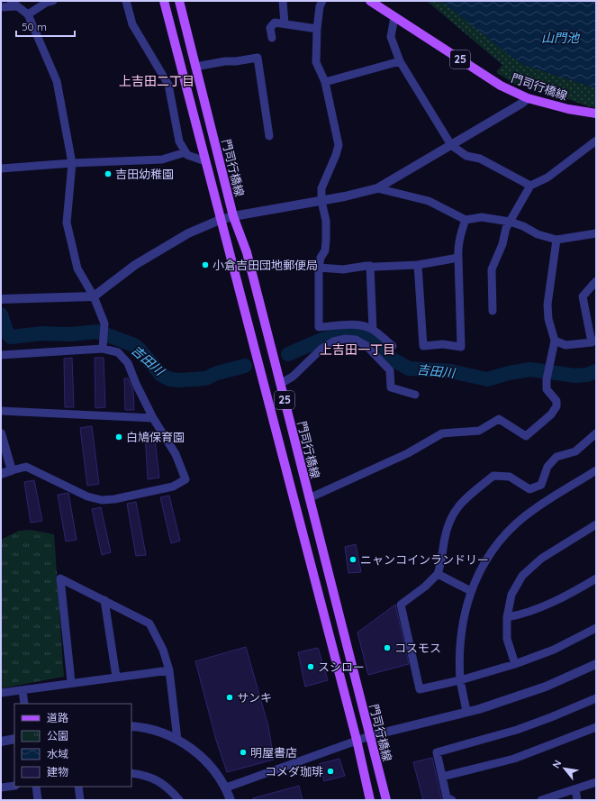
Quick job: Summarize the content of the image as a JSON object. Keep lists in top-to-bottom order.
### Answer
{
  "streets": {
    "main road": ["25", "門司行橋線"]
  },
  "districts": ["上吉田二丁目", "上吉田一丁目"],
  "water": ["山門池", "吉田川"],
  "places": [
    "吉田幼稚園",
    "小倉吉田団地郵便局",
    "白鳩保育園",
    "ニャンコインランドリー",
    "コスモス",
    "スシロー",
    "サンキ",
    "明屋書店",
    "コメダ珈琲"
  ],
  "legend": [
    "道路",
    "公園",
    "水域",
    "建物"
  ],
  "scale_bar": "50 m",
  "north": "top left"
}
